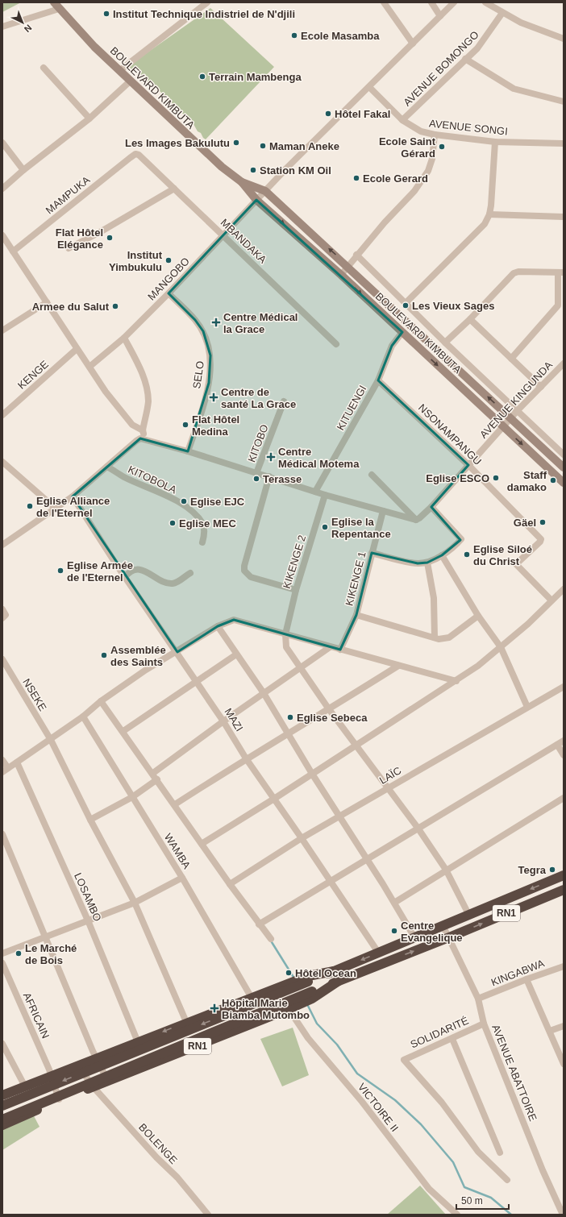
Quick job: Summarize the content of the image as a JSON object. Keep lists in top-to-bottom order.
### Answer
{
  "streets": {
    "highway": ["RN1"],
    "street": [
      "AVENUE BOMONGO",
      "BOULEVARD KIMBUTA",
      "AVENUE SONGI",
      "MAMPUKA",
      "MBANDAKA",
      "MANGOBO",
      "KENGE",
      "SELO",
      "AVENUE KINGUNDA",
      "KITUENGI",
      "NSONAMPANGU",
      "KITOBO",
      "KITOBOLA",
      "KIKENGE 2",
      "KIKENGE 1",
      "NSEKE",
      "MAZI",
      "LAÏC",
      "WAMBA",
      "LOSAMBO",
      "KINGABWA",
      "AFRICAIN",
      "SOLIDARITÉ",
      "AVENUE ABATTOIRE",
      "VICTOIRE II",
      "BOLENGE"
    ]
  },
  "crossings": [
    ["AVENUE BOMONGO", "AVENUE SONGI"],
    ["BOULEVARD KIMBUTA", "MANGOBO"],
    ["BOULEVARD KIMBUTA", "AVENUE KINGUNDA"],
    ["BOULEVARD KIMBUTA", "KITUENGI"],
    ["AVENUE SONGI", "MANGOBO"],
    ["MAMPUKA", "MBANDAKA"],
    ["MBANDAKA", "MANGOBO"],
    ["MANGOBO", "SELO"],
    ["AVENUE KINGUNDA", "NSONAMPANGU"],
    ["KITUENGI", "NSONAMPANGU"],
    ["MAZI", "LAÏC"],
    ["MAZI", "RN1"],
    ["WAMBA", "RN1"],
    ["LOSAMBO", "RN1"],
    ["RN1", "AFRICAIN"],
    ["RN1", "AVENUE ABATTOIRE"],
    ["RN1", "VICTOIRE II"],
    ["RN1", "BOLENGE"],
    ["KINGABWA", "AVENUE ABATTOIRE"],
    ["SOLIDARITÉ", "AVENUE ABATTOIRE"]
  ],
  "places": {
    "other": [
      "Institut Technique Indistriel de N'djili",
      "Ecole Masamba",
      "Terrain Mambenga",
      "Hôtel Fakal",
      "Les Images Bakulutu",
      "Maman Aneke",
      "Ecole Saint Gérard",
      "Station KM Oil",
      "Ecole Gerard",
      "Flat Hôtel Elégance",
      "Institut Yimbukulu",
      "Les Vieux Sages",
      "Armee du Salut",
      "Flat Hôtel Medina",
      "Eglise ESCO",
      "Terasse",
      "Staff damako",
      "Eglise EJC",
      "Eglise Alliance de l'Eternel",
      "Gäel",
      "Eglise MEC",
      "Eglise la Repentance",
      "Eglise Siloé du Christ",
      "Eglise Armée de l'Eternel",
      "Assemblée des Saints",
      "Eglise Sebeca",
      "Tegra",
      "Centre Evangelique",
      "Le Marché de Bois",
      "Hôtel Ocean"
    ],
    "health": [
      "Centre Médical la Grace",
      "Centre de santé La Grace",
      "Centre Médical Motema",
      "Hôpital Marie Biamba Mutombo"
    ]
  },
  "scale_bar": "50 m",
  "north": "bottom right"
}
